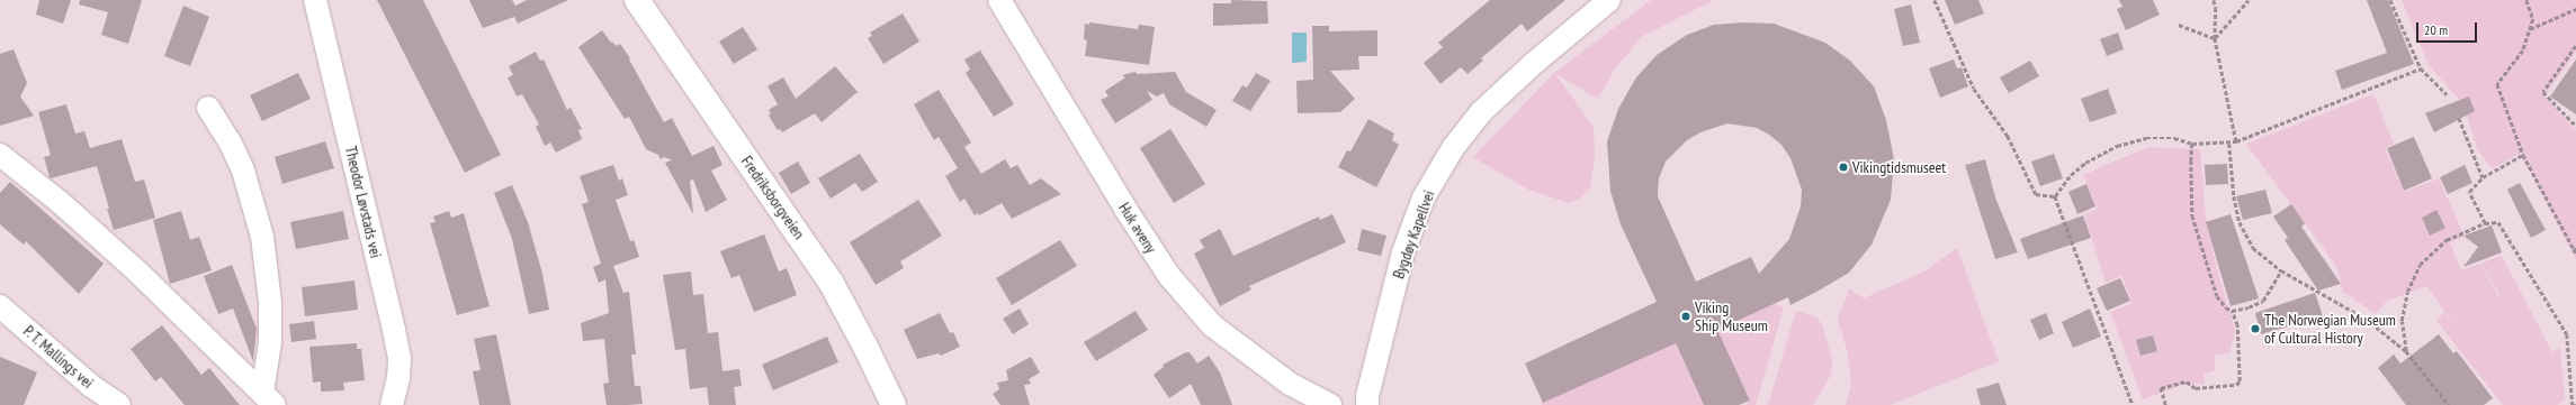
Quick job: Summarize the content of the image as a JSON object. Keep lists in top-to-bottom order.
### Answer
{
  "streets": {
    "street": [
      "Fredriksborgveien",
      "Theodor Løvstads vei",
      "Huk aveny",
      "Bygdøy Kapellvei",
      "P. T. Mallings vei"
    ]
  },
  "places": ["Vikingtidsmuseet", "Viking Ship Museum", "The Norwegian Museum of Cultural History"],
  "scale_bar": "20 m"
}
